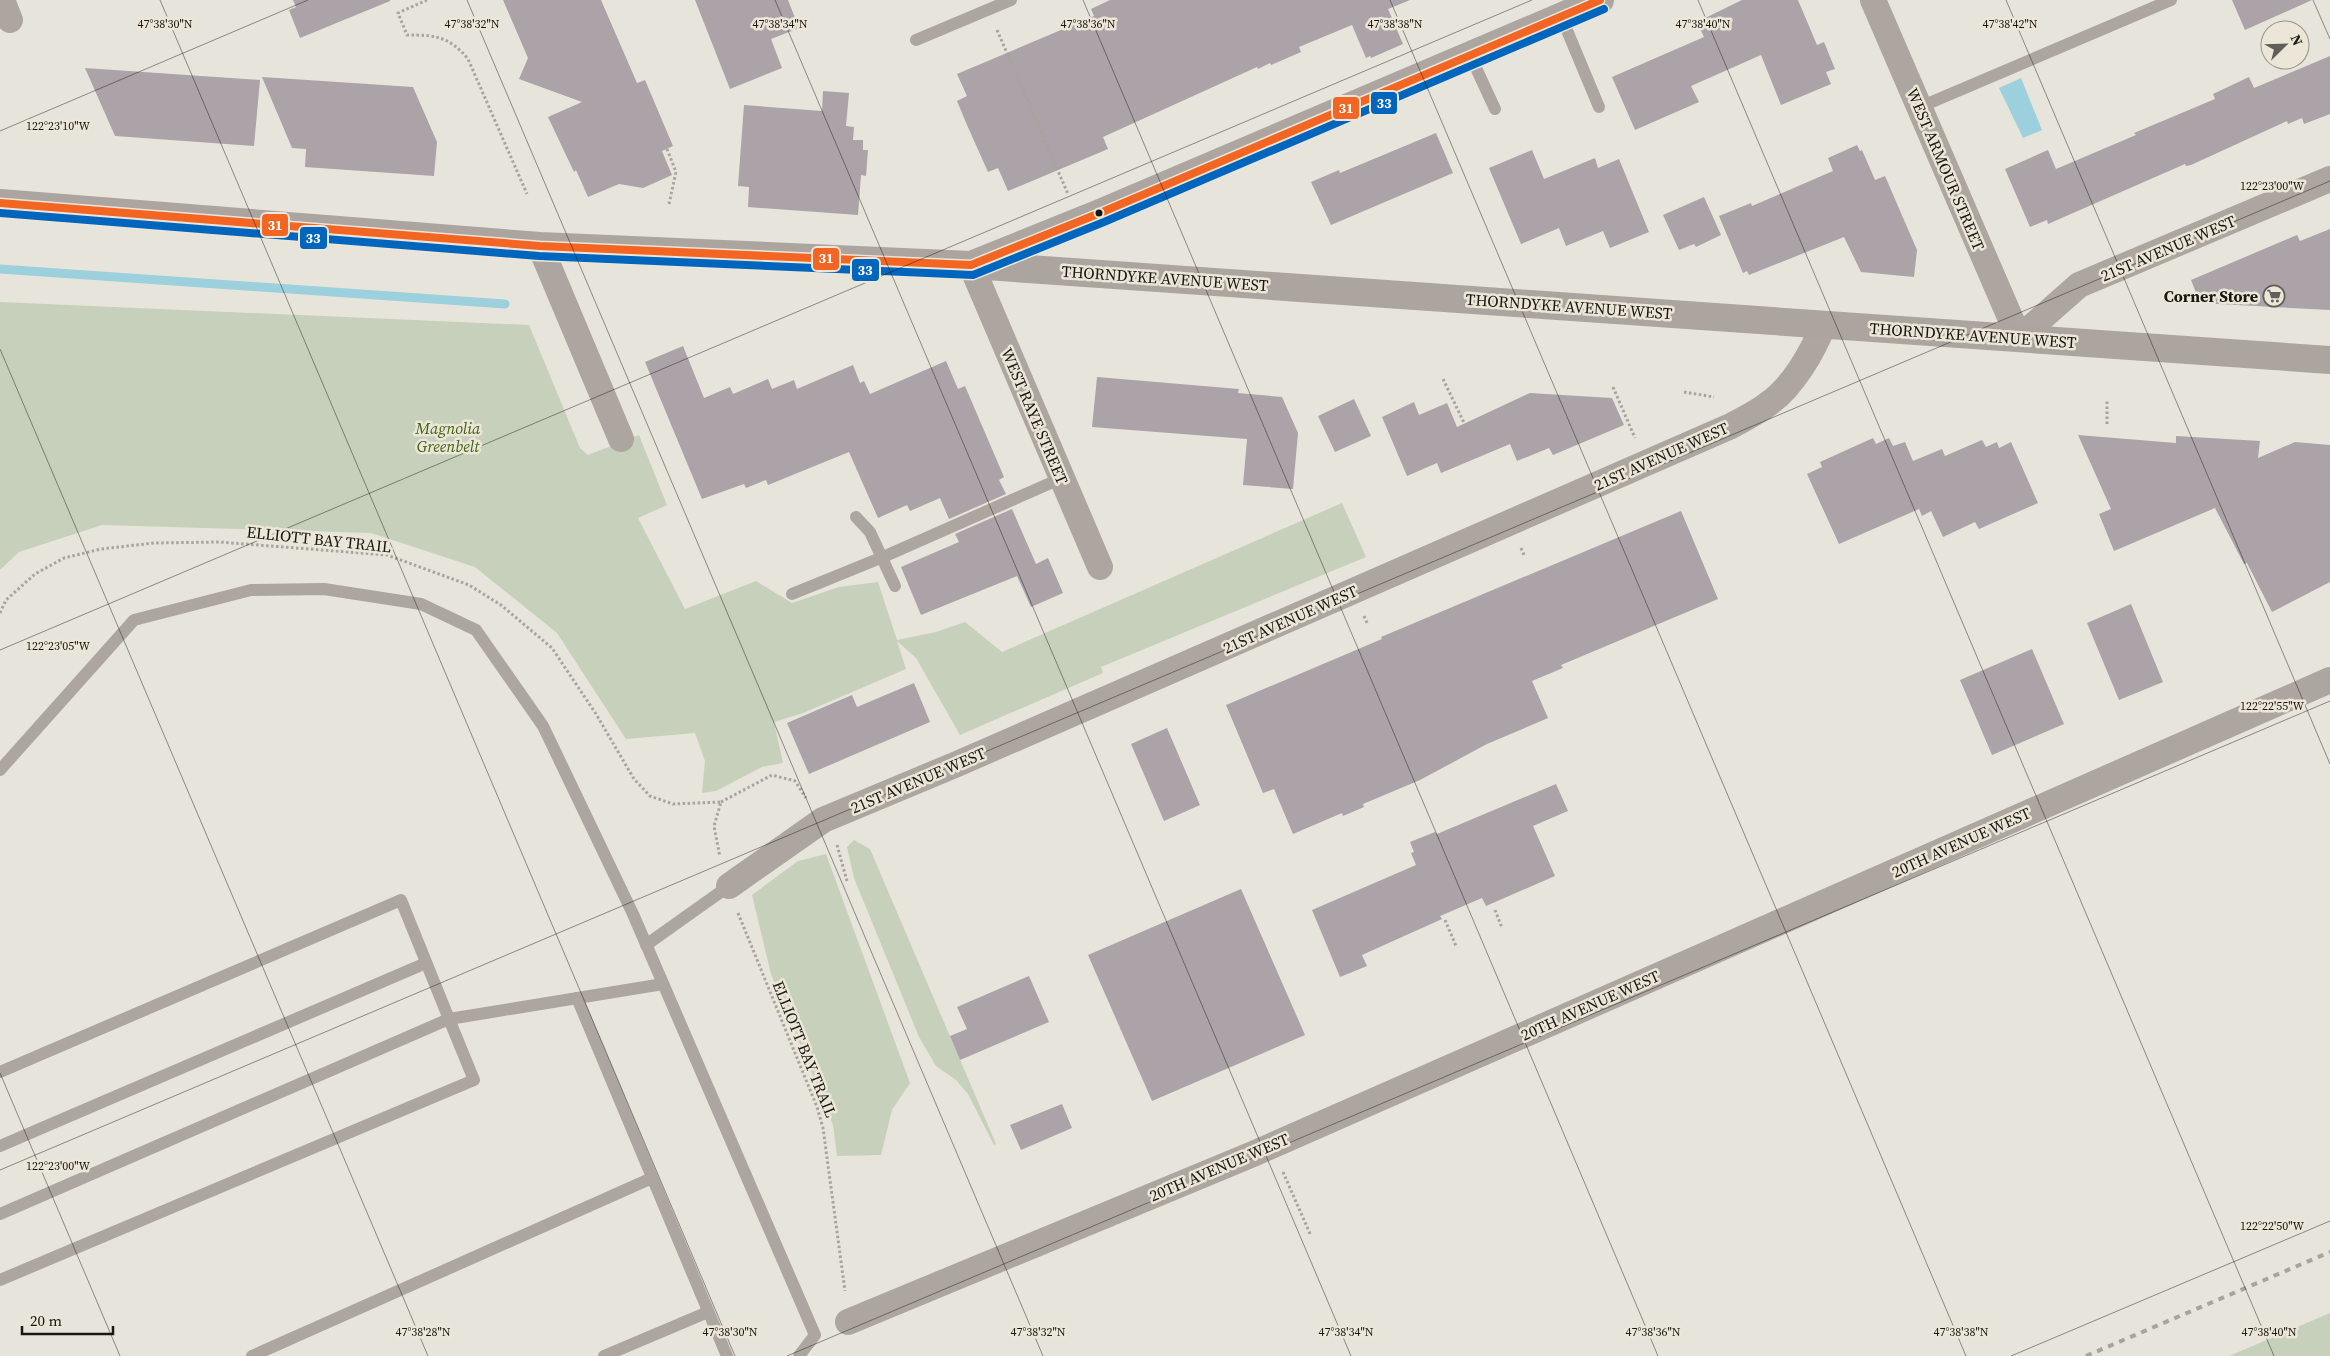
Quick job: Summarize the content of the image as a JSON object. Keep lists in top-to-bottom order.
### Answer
{
  "streets": {
    "main road": ["THORNDYKE AVENUE WEST"],
    "street": [
      "WEST ARMOUR STREET",
      "21ST AVENUE WEST",
      "WEST RAYE STREET",
      "20TH AVENUE WEST"
    ],
    "path": ["ELLIOTT BAY TRAIL"]
  },
  "crossings": [
    ["WEST ARMOUR STREET", "21ST AVENUE WEST"],
    ["WEST ARMOUR STREET", "THORNDYKE AVENUE WEST"],
    ["21ST AVENUE WEST", "THORNDYKE AVENUE WEST"],
    ["21ST AVENUE WEST", "ELLIOTT BAY TRAIL"],
    ["THORNDYKE AVENUE WEST", "WEST RAYE STREET"],
    ["ELLIOTT BAY TRAIL", "20TH AVENUE WEST"]
  ],
  "parks": ["Magnolia Greenbelt"],
  "places": {
    "supermarket": ["Corner Store"]
  },
  "lines": ["transit line 31", "transit line 33"],
  "scale_bar": "20 m",
  "north": "top right",
  "coordinates": [
    "47°38'30\"N",
    "47°38'32\"N",
    "47°38'34\"N",
    "47°38'36\"N",
    "47°38'38\"N",
    "47°38'40\"N",
    "47°38'42\"N",
    "122°23'10\"W",
    "122°23'00\"W",
    "122°23'05\"W",
    "122°22'55\"W",
    "122°22'50\"W",
    "47°38'28\"N"
  ]
}
